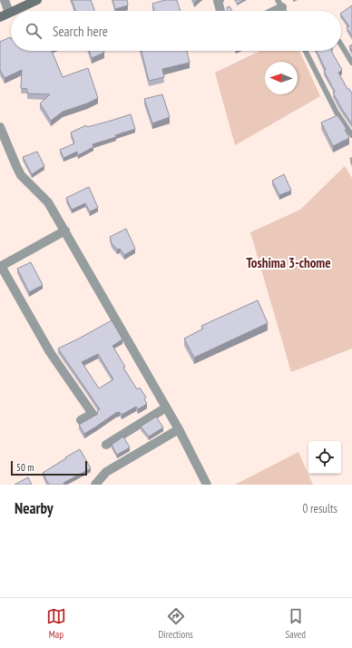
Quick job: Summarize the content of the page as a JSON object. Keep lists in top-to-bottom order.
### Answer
{
  "districts": ["Toshima 3-chome"],
  "scale_bar": "50 m",
  "north": "left",
  "page": {
    "search": "Search here",
    "scale": "50 m",
    "heading": ["Nearby", "0 results"],
    "nav": ["Map", "Directions", "Saved"]
  }
}
